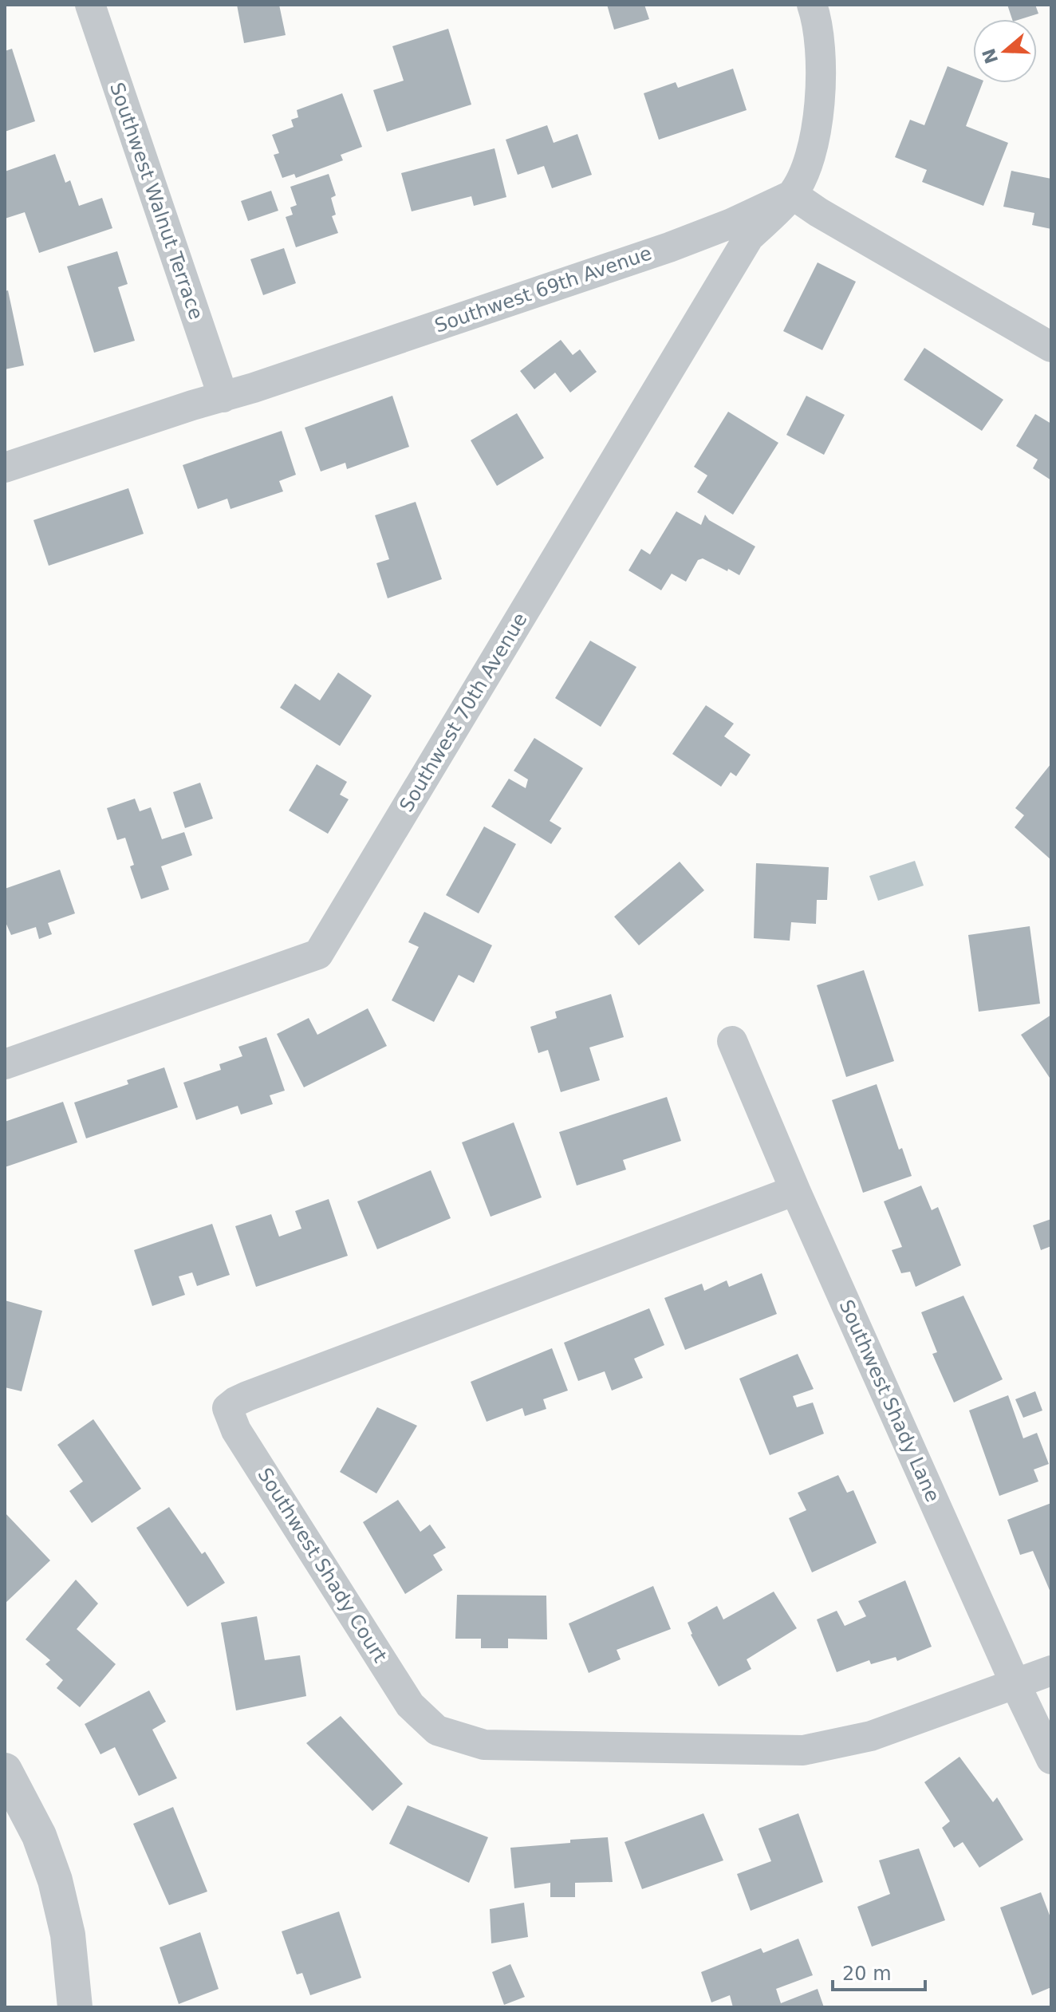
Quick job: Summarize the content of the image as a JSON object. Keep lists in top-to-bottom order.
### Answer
{
  "streets": {
    "street": [
      "Southwest Walnut Terrace",
      "Southwest 69th Avenue",
      "Southwest 70th Avenue",
      "Southwest Shady Lane",
      "Southwest Shady Court"
    ]
  },
  "crossings": [
    ["Southwest Walnut Terrace", "Southwest 69th Avenue"],
    ["Southwest 69th Avenue", "Southwest 70th Avenue"],
    ["Southwest Shady Lane", "Southwest Shady Court"]
  ],
  "scale_bar": "20 m",
  "north": "left"
}
